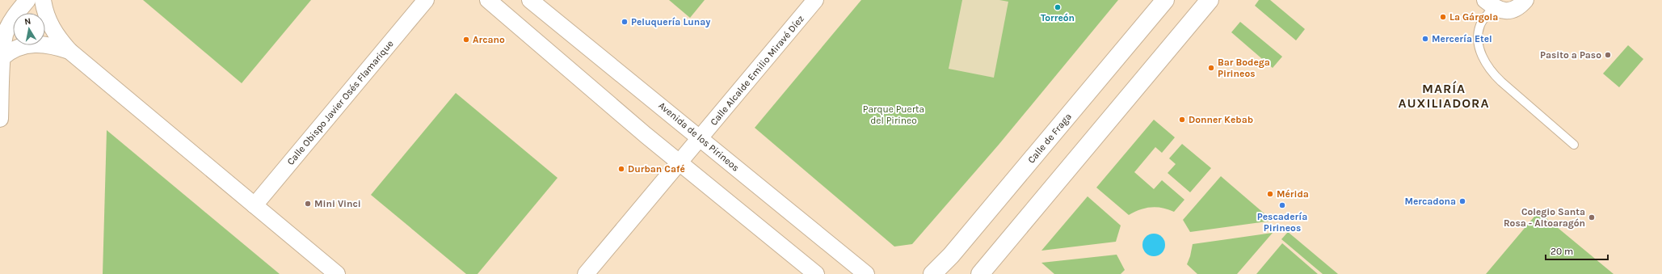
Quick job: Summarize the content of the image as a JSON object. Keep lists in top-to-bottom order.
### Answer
{
  "streets": {
    "main road": ["Calle de Fraga"],
    "street": ["Calle Alcalde Emilio Miravé Díez", "Calle Obispo Javier Osés Flamarique", "Avenida de los Pirineos"]
  },
  "crossings": [
    ["Calle Alcalde Emilio Miravé Díez", "Avenida de los Pirineos"]
  ],
  "districts": ["MARÍA AUXILIADORA"],
  "parks": ["Parque Puerta del Pirineo"],
  "places": [
    "Torreón",
    "La Gárgola",
    "Peluquería Lunay",
    "Mercería Etel",
    "Arcano",
    "Pasito a Paso",
    "Bar Bodega Pirineos",
    "Donner Kebab",
    "Durban Café",
    "Mérida",
    "Mercadona",
    "Mini Vinci",
    "Pescadería Pirineos",
    "Colegio Santa Rosa - Altoaragón"
  ],
  "scale_bar": "20 m",
  "north": "top"
}
